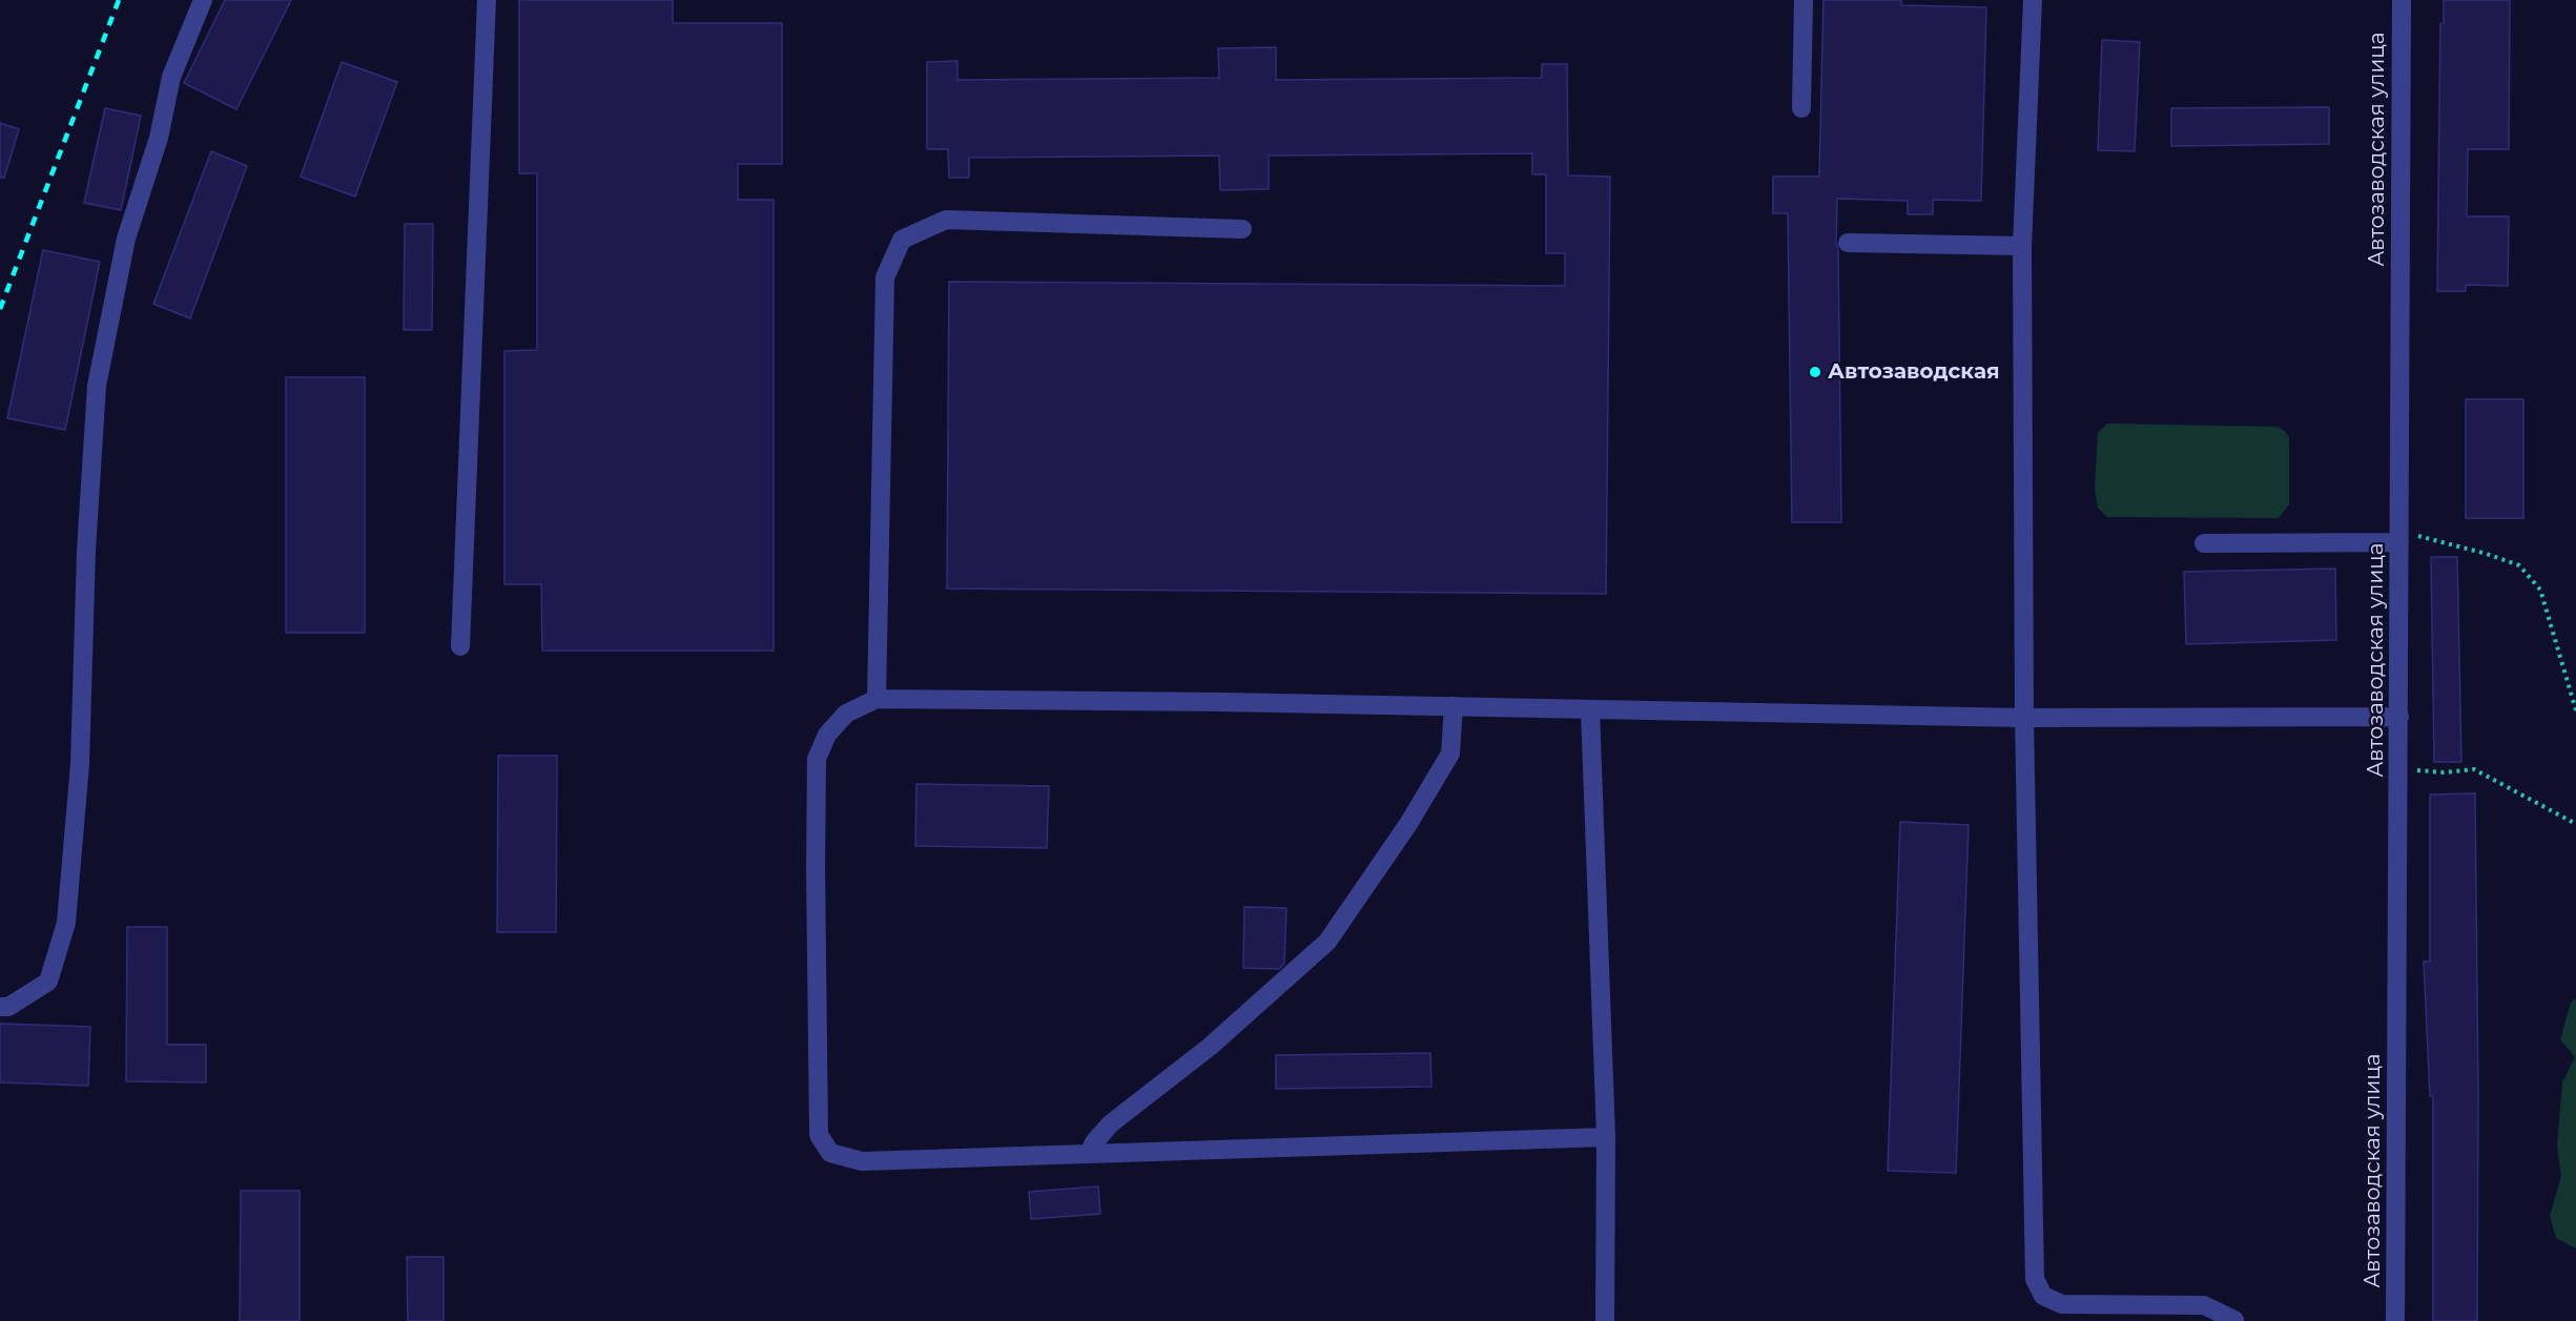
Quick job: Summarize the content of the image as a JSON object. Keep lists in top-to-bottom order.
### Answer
{
  "streets": {
    "street": ["Автозаводская улица"]
  },
  "places": ["Автозаводская"]
}
